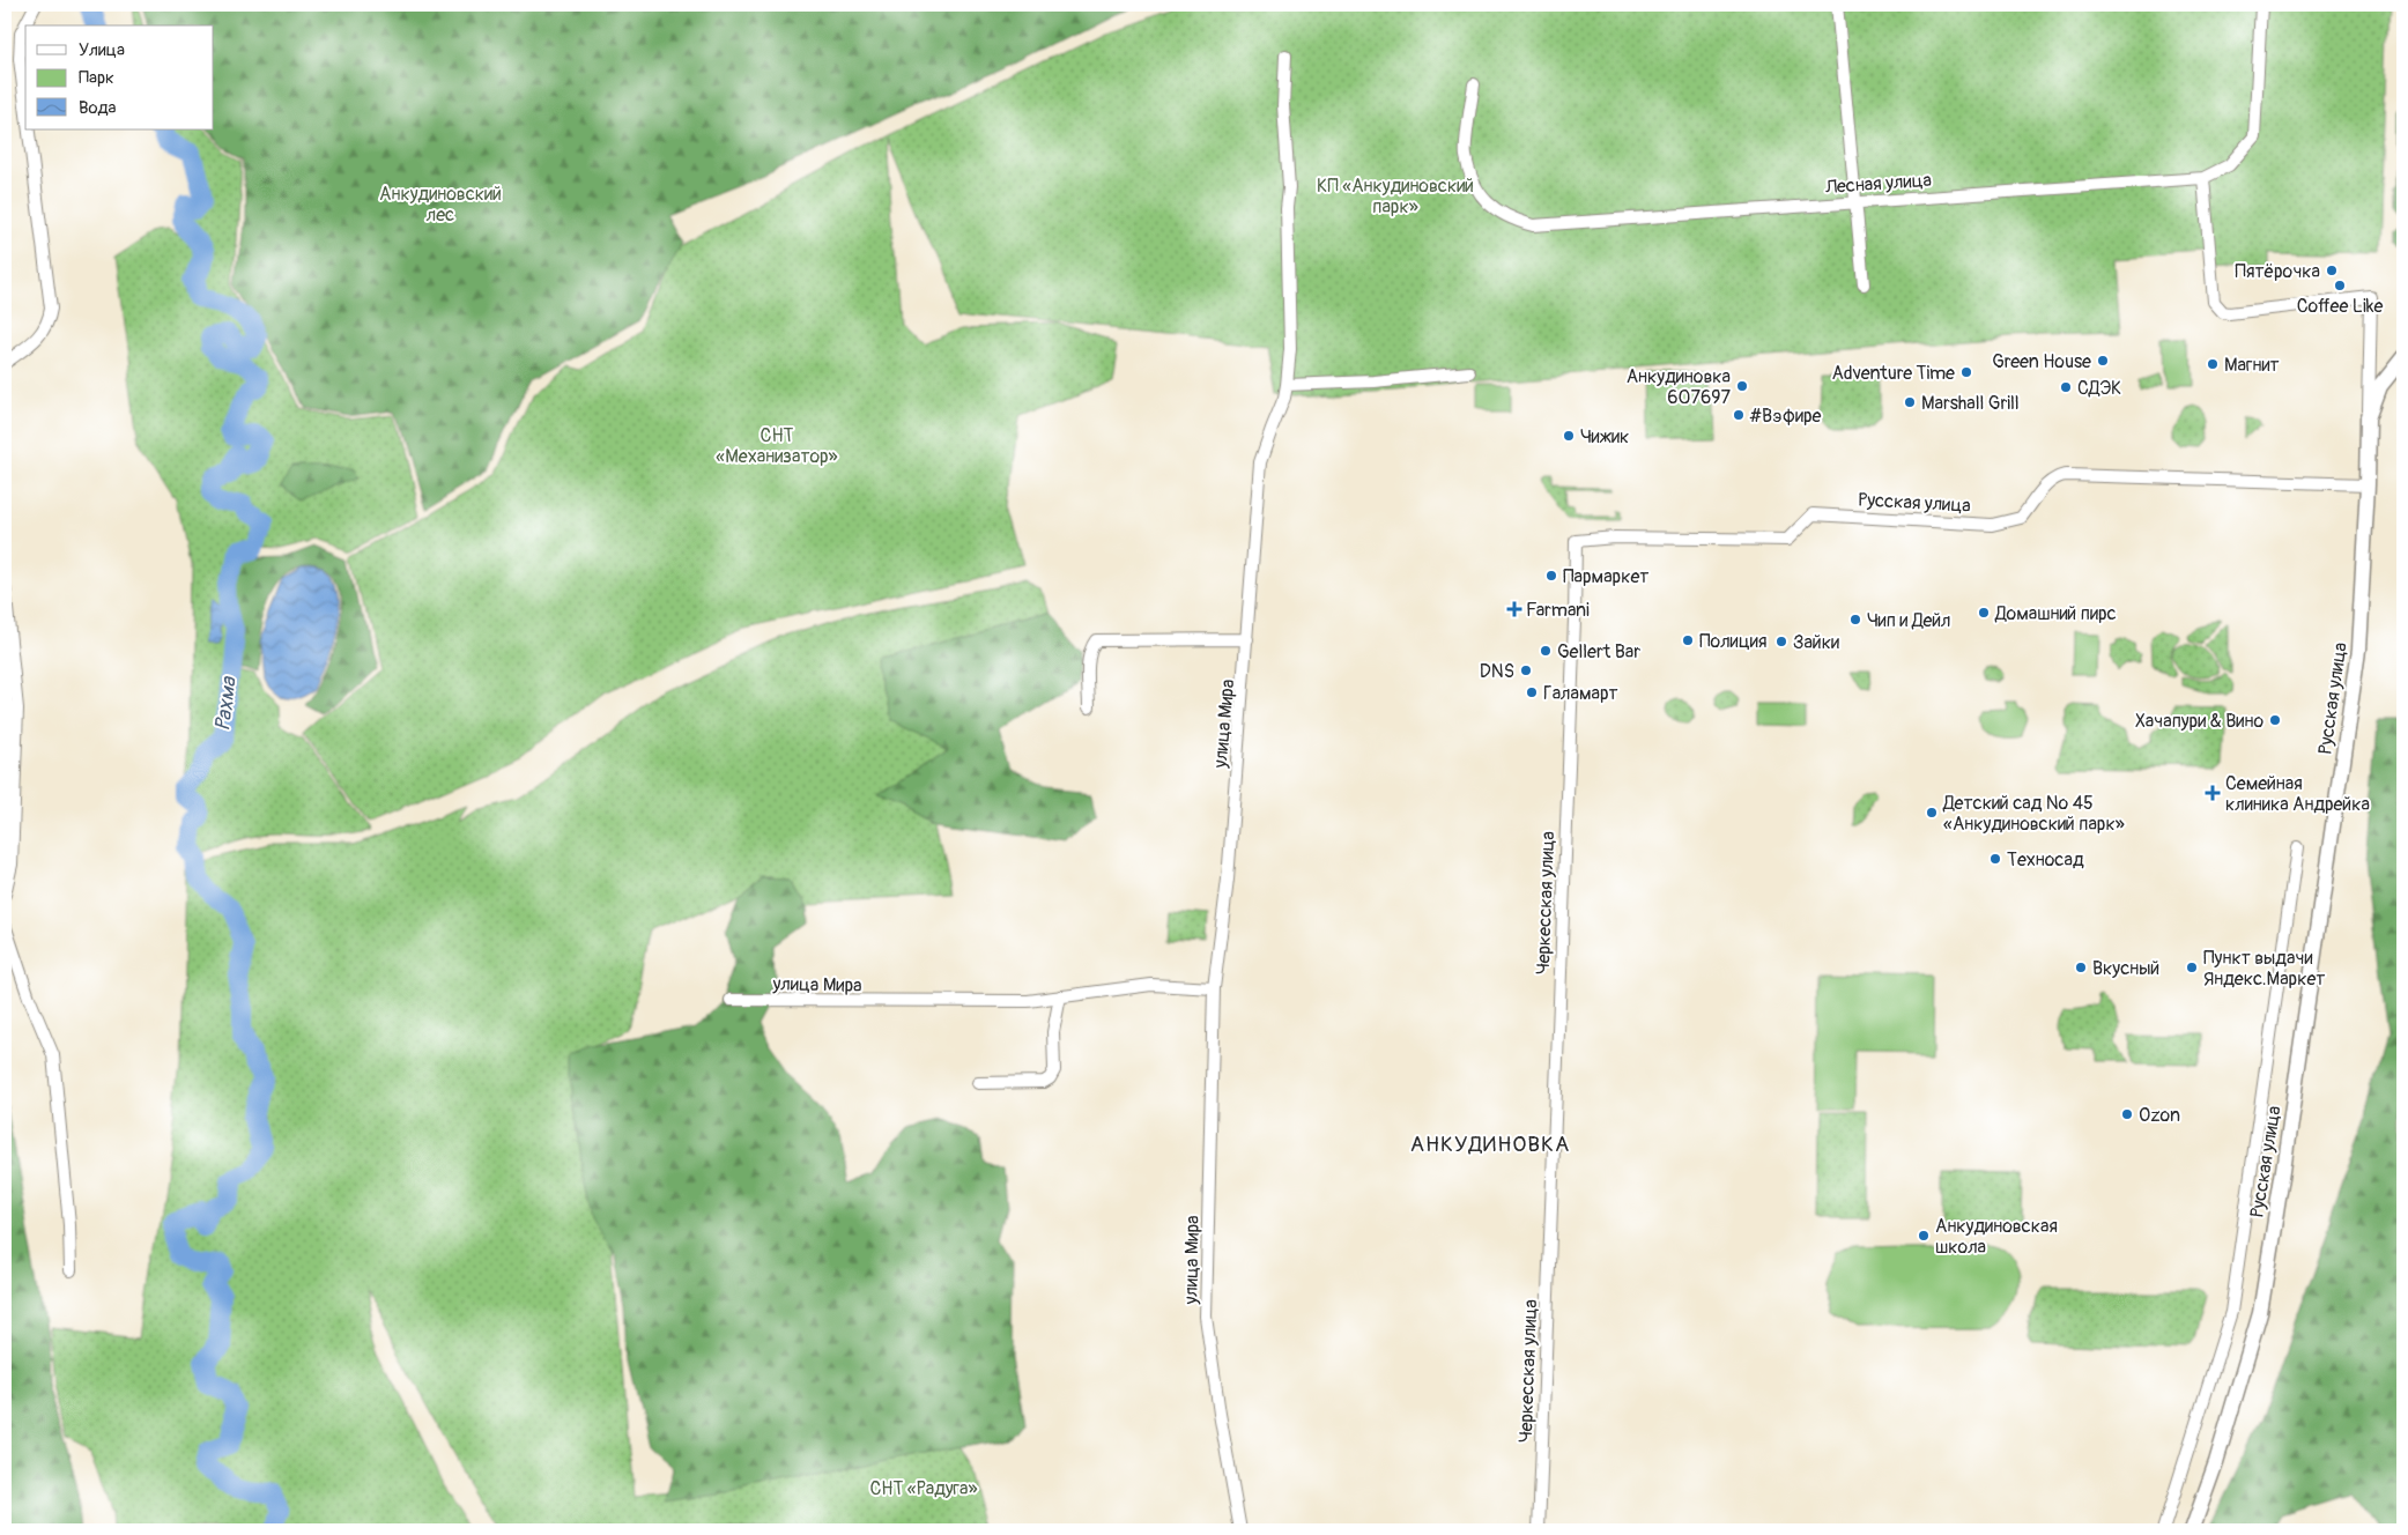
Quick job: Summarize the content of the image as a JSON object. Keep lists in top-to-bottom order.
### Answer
{
  "streets": {
    "street": [
      "Лесная улица",
      "Русская улица",
      "улица Мира",
      "Черкесская улица"
    ]
  },
  "crossings": [
    ["Русская улица", "Черкесская улица"]
  ],
  "districts": ["АНКУДИНОВКА"],
  "water": ["Рахма"],
  "parks": [
    "КП «Анкудиновский парк»",
    "Анкудиновский лес",
    "СНТ «Механизатор»",
    "СНТ «Радуга»"
  ],
  "places": {
    "other": [
      "Пятёрочка",
      "Coffee Like",
      "Green House",
      "Магнит",
      "Adventure Time",
      "Анкудиновка 607697",
      "СДЭК",
      "Marshall Grill",
      "#Вэфире",
      "Чижик",
      "Пармаркет",
      "Домашний пирс",
      "Чип и Дейл",
      "Полиция",
      "Зайки",
      "Gellert Bar",
      "DNS",
      "Галамарт",
      "Хачапури & Вино",
      "Детский сад № 45 «Анкудиновский парк»",
      "Техносад",
      "Вкусный",
      "Пункт выдачи Яндекс.Маркет",
      "Ozon",
      "Анкудиновская школа"
    ],
    "health": ["Farmani", "Семейная клиника Андрейка"]
  },
  "legend": ["Улица", "Парк", "Вода"]
}
